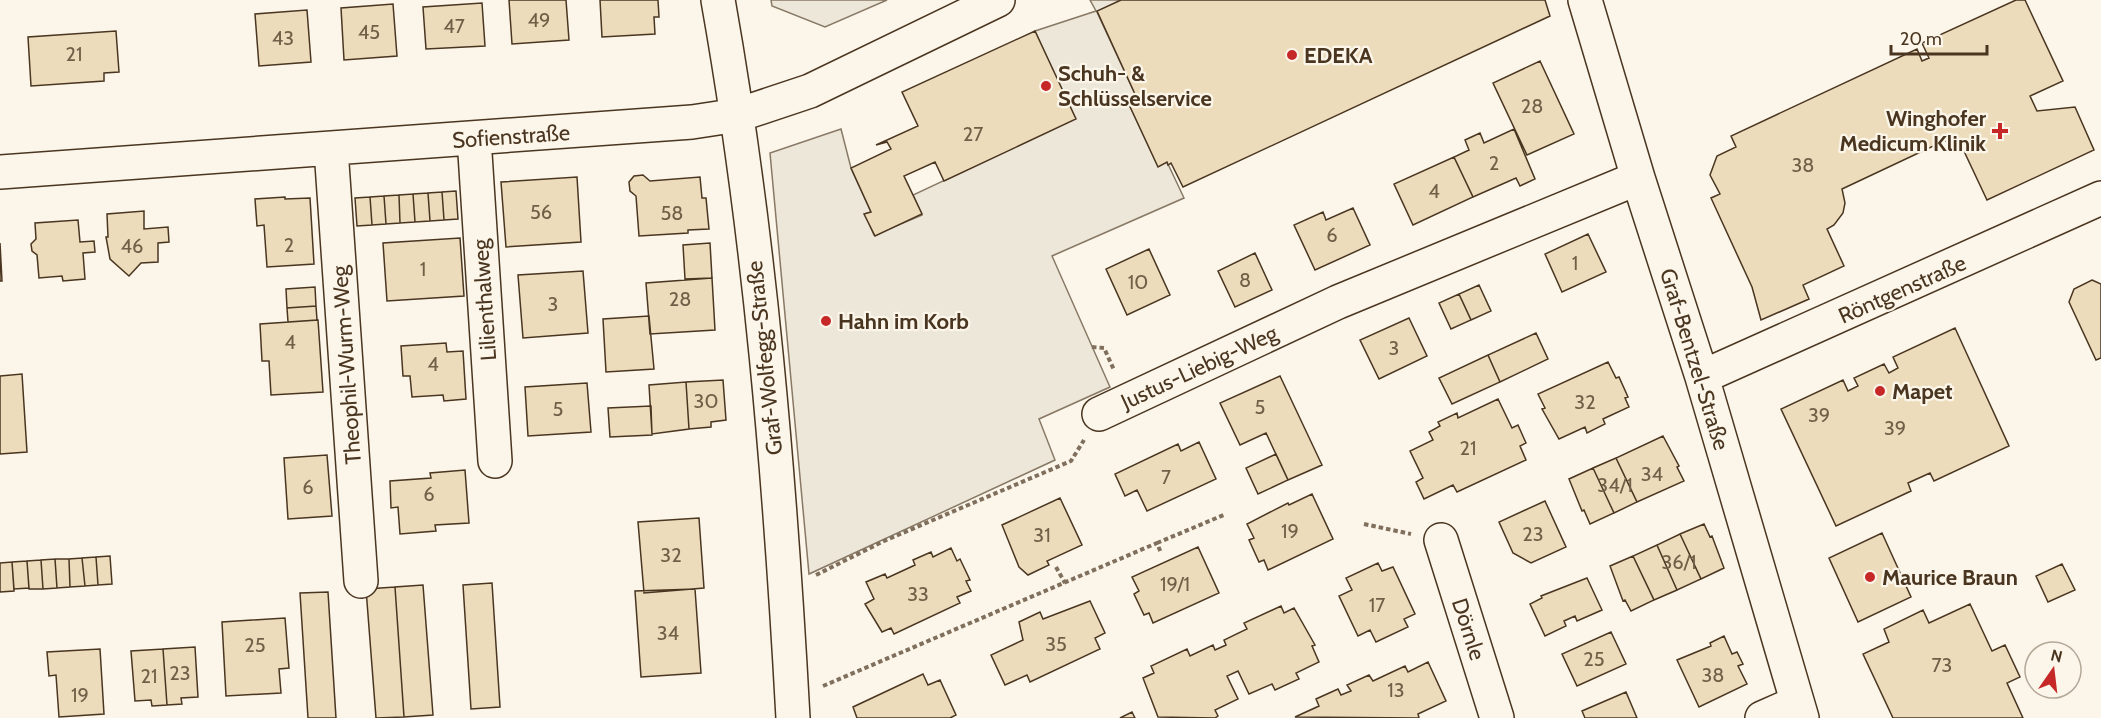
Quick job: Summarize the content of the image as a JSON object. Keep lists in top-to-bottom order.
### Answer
{
  "streets": {
    "street": [
      "Sofienstraße",
      "Röntgenstraße",
      "Lilienthalweg",
      "Graf-Wolfegg-Straße",
      "Graf-Bentzel-Straße",
      "Theophil-Wurm-Weg",
      "Justus-Liebig-Weg",
      "Dörnle"
    ]
  },
  "crossings": [
    ["Sofienstraße", "Lilienthalweg"],
    ["Sofienstraße", "Graf-Wolfegg-Straße"],
    ["Sofienstraße", "Theophil-Wurm-Weg"],
    ["Röntgenstraße", "Graf-Bentzel-Straße"],
    ["Graf-Wolfegg-Straße", "Justus-Liebig-Weg"],
    ["Graf-Bentzel-Straße", "Justus-Liebig-Weg"]
  ],
  "places": {
    "other": [
      "EDEKA",
      "Schuh- & Schlüsselservice",
      "Hahn im Korb",
      "Mapet",
      "Maurice Braun"
    ],
    "health": ["Winghofer Medicum Klinik"]
  },
  "house_numbers": [
    "49",
    "47",
    "45",
    "43",
    "21",
    "28",
    "27",
    "2",
    "38",
    "4",
    "56",
    "58",
    "6",
    "2",
    "46",
    "1",
    "1",
    "8",
    "10",
    "28",
    "3",
    "4",
    "3",
    "4",
    "30",
    "32",
    "5",
    "5",
    "39",
    "39",
    "21",
    "34",
    "7",
    "34/1",
    "6",
    "6",
    "19",
    "23",
    "31",
    "32",
    "36/1",
    "19/1",
    "33",
    "17",
    "34",
    "35",
    "25",
    "25",
    "73",
    "23",
    "38",
    "21",
    "13",
    "19"
  ],
  "scale_bar": "20 m",
  "north": "top"
}
